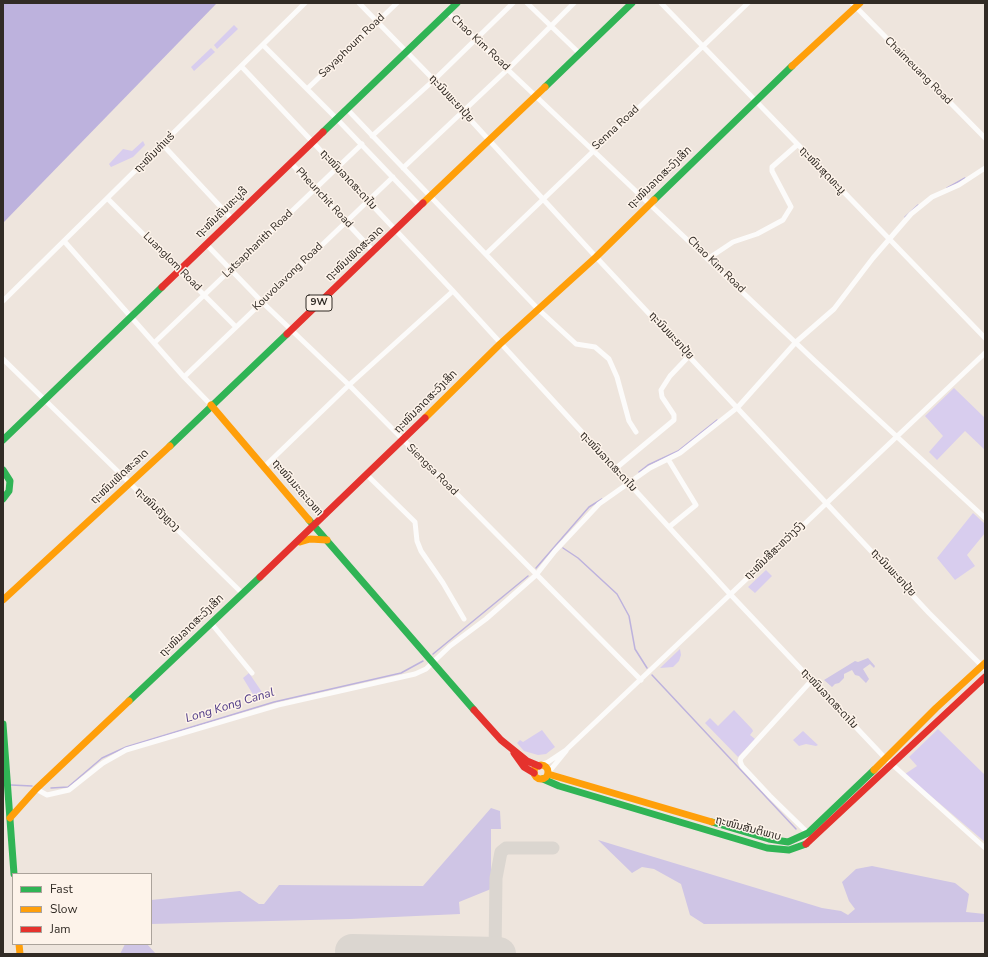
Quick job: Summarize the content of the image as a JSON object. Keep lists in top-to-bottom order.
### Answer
{
  "streets": {
    "street": [
      "Chao Kim Road",
      "Sayaphoum Road",
      "Chaimeuang Road",
      "ຖະນົນພະຍາປຸ້ຍ",
      "Senna Road",
      "ຖະໜົນທ່າແຮ່",
      "ຖະໜົນສຸດທະນູ",
      "ຖະໜົນລາດສະວົງເສິກ",
      "ຖະໜົນລາດສະດາໄນ",
      "Pheunchit Road",
      "ຖະໜົນຄັນທະບູລີ",
      "Latsaphanith Road",
      "ຖະໜົນເພັດສະລາດ",
      "Luanglom Road",
      "Kouvolavong Road",
      "9W",
      "Siengsa Road",
      "ຖະໜົນມະຄະເວຫາ",
      "ຖະໜົນຄັງຫຼວງ",
      "ຖະໜົນສີສະຫວ່າງວົງ",
      "ຖະໜົນສັນຕິພາບ"
    ]
  },
  "crossings": [
    ["Chao Kim Road", "Senna Road"],
    ["Chao Kim Road", "ຖະໜົນລາດສະວົງເສິກ"],
    ["Chao Kim Road", "ຖະໜົນຄັນທະບູລີ"],
    ["Chao Kim Road", "ຖະໜົນເພັດສະລາດ"],
    ["Chao Kim Road", "ຖະໜົນສີສະຫວ່າງວົງ"],
    ["Sayaphoum Road", "ຖະນົນພະຍາປຸ້ຍ"],
    ["Chaimeuang Road", "ຖະໜົນລາດສະວົງເສິກ"],
    ["ຖະນົນພະຍາປຸ້ຍ", "Senna Road"],
    ["ຖະນົນພະຍາປຸ້ຍ", "ຖະໜົນລາດສະວົງເສິກ"],
    ["ຖະນົນພະຍາປຸ້ຍ", "ຖະໜົນຄັນທະບູລີ"],
    ["ຖະນົນພະຍາປຸ້ຍ", "ຖະໜົນເພັດສະລາດ"],
    ["ຖະນົນພະຍາປຸ້ຍ", "ຖະໜົນສີສະຫວ່າງວົງ"],
    ["ຖະນົນພະຍາປຸ້ຍ", "ຖະໜົນສັນຕິພາບ"],
    ["Senna Road", "ຖະໜົນສຸດທະນູ"],
    ["ຖະໜົນທ່າແຮ່", "ຖະໜົນລາດສະດາໄນ"],
    ["ຖະໜົນທ່າແຮ່", "Luanglom Road"],
    ["ຖະໜົນທ່າແຮ່", "ຖະໜົນມະຄະເວຫາ"],
    ["ຖະໜົນສຸດທະນູ", "ຖະໜົນລາດສະວົງເສິກ"],
    ["ຖະໜົນລາດສະວົງເສິກ", "ຖະໜົນລາດສະດາໄນ"],
    ["ຖະໜົນລາດສະວົງເສິກ", "Siengsa Road"],
    ["ຖະໜົນລາດສະວົງເສິກ", "ຖະໜົນມະຄະເວຫາ"],
    ["ຖະໜົນລາດສະວົງເສິກ", "ຖະໜົນຄັງຫຼວງ"],
    ["ຖະໜົນລາດສະດາໄນ", "ຖະໜົນຄັນທະບູລີ"],
    ["ຖະໜົນລາດສະດາໄນ", "Latsaphanith Road"],
    ["ຖະໜົນລາດສະດາໄນ", "ຖະໜົນເພັດສະລາດ"],
    ["ຖະໜົນລາດສະດາໄນ", "Kouvolavong Road"],
    ["ຖະໜົນລາດສະດາໄນ", "ຖະໜົນສີສະຫວ່າງວົງ"],
    ["ຖະໜົນລາດສະດາໄນ", "ຖະໜົນສັນຕິພາບ"],
    ["Pheunchit Road", "ຖະໜົນຄັນທະບູລີ"],
    ["Pheunchit Road", "Latsaphanith Road"],
    ["Pheunchit Road", "ຖະໜົນເພັດສະລາດ"],
    ["Pheunchit Road", "Kouvolavong Road"],
    ["ຖະໜົນຄັນທະບູລີ", "Luanglom Road"],
    ["ຖະໜົນຄັນທະບູລີ", "Siengsa Road"],
    ["ຖະໜົນຄັນທະບູລີ", "ຖະໜົນມະຄະເວຫາ"],
    ["ຖະໜົນຄັນທະບູລີ", "ຖະໜົນຄັງຫຼວງ"],
    ["Latsaphanith Road", "Luanglom Road"],
    ["Latsaphanith Road", "Siengsa Road"],
    ["Latsaphanith Road", "ຖະໜົນມະຄະເວຫາ"],
    ["ຖະໜົນເພັດສະລາດ", "Siengsa Road"],
    ["ຖະໜົນເພັດສະລາດ", "ຖະໜົນມະຄະເວຫາ"],
    ["ຖະໜົນເພັດສະລາດ", "ຖະໜົນຄັງຫຼວງ"],
    ["Luanglom Road", "Kouvolavong Road"],
    ["Kouvolavong Road", "Siengsa Road"],
    ["Kouvolavong Road", "ຖະໜົນມະຄະເວຫາ"],
    ["Siengsa Road", "ຖະໜົນສີສະຫວ່າງວົງ"],
    ["ຖະໜົນມະຄະເວຫາ", "ຖະໜົນສັນຕິພາບ"]
  ],
  "water": ["Long Kong Canal"],
  "legend": ["Fast", "Slow", "Jam"]
}
